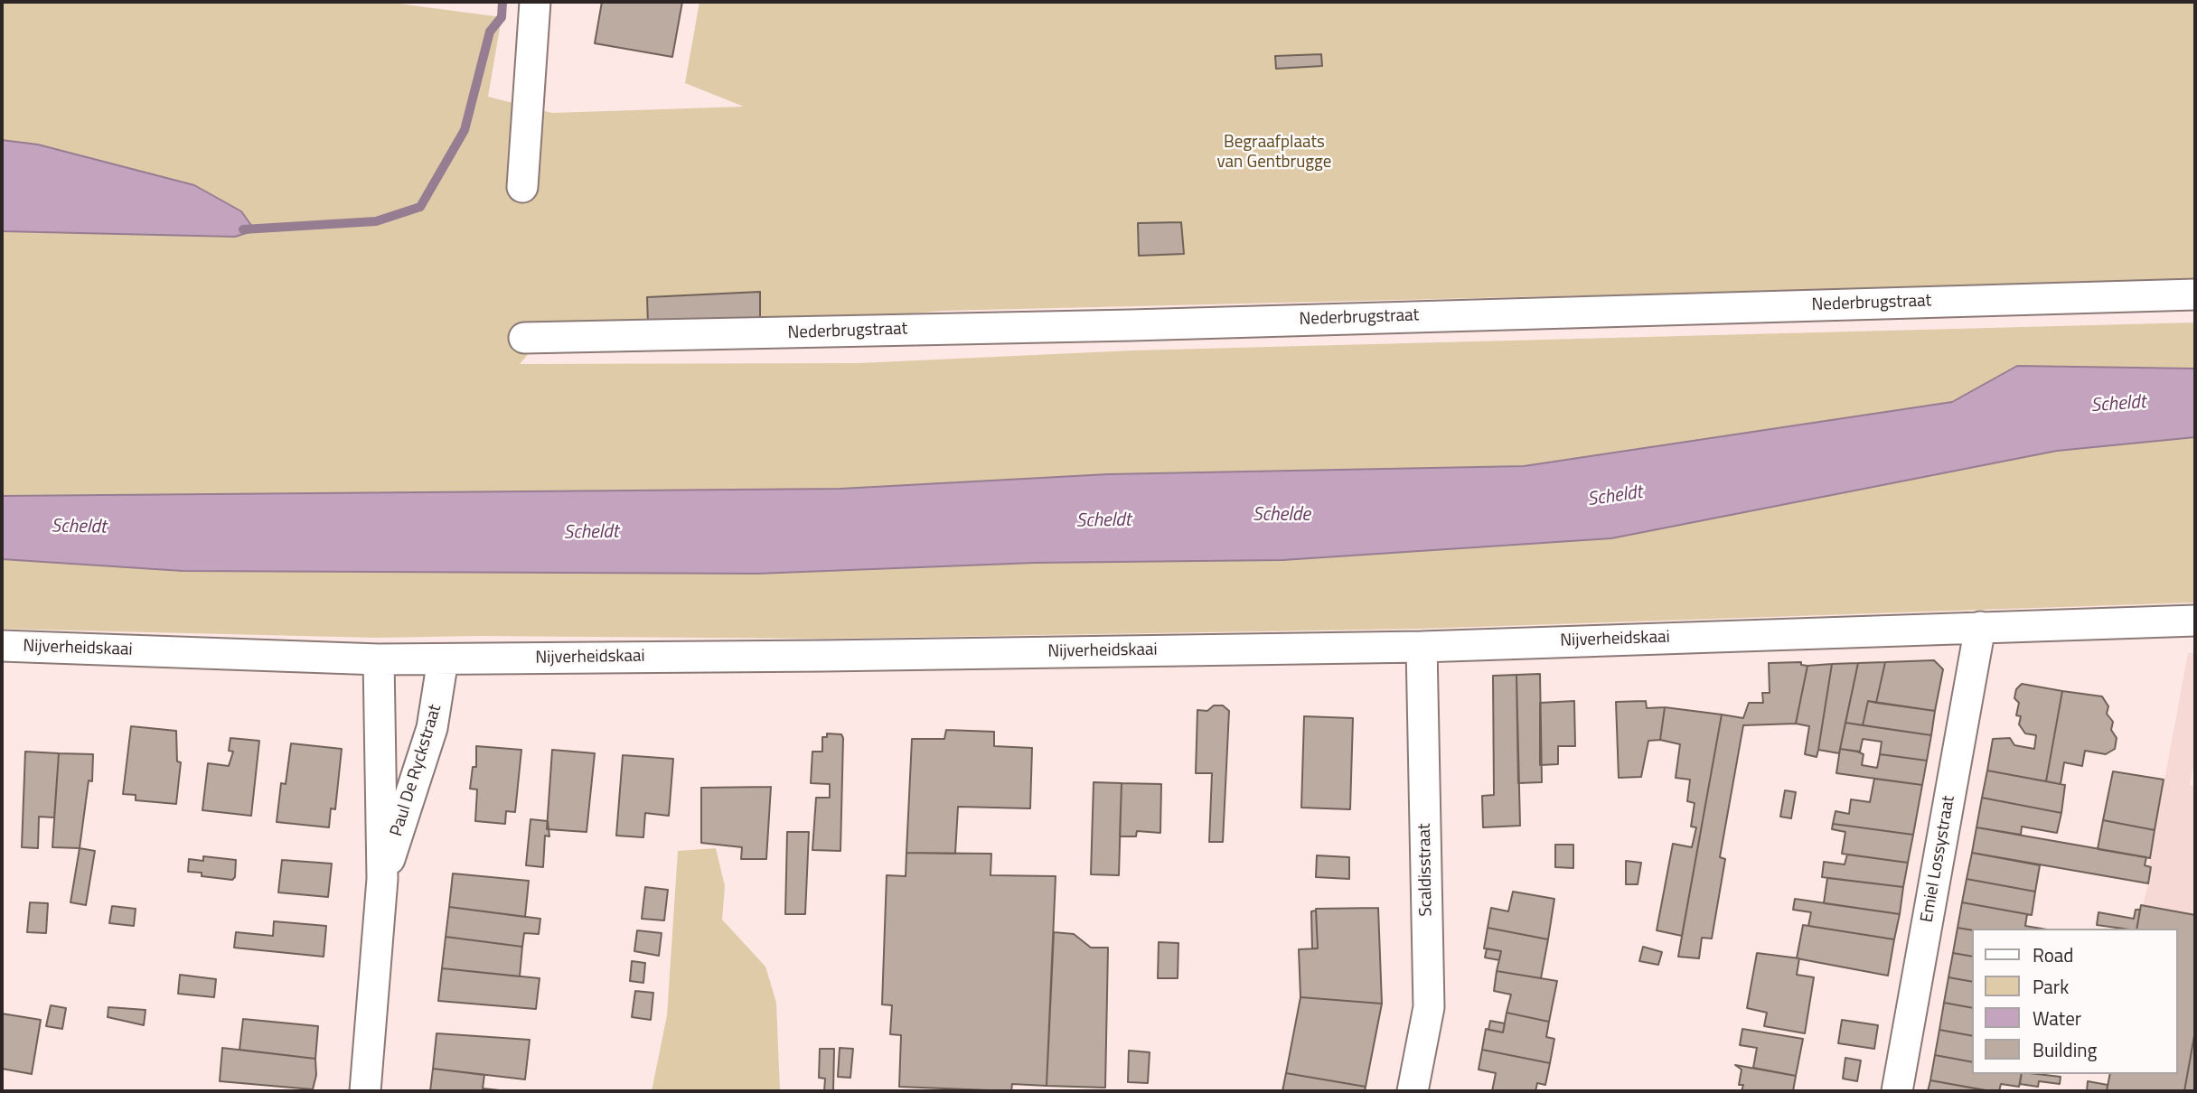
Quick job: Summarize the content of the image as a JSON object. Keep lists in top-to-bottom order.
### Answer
{
  "streets": {
    "street": [
      "Nederbrugstraat",
      "Nijverheidskaai",
      "Paul De Ryckstraat",
      "Emiel Lossystraat",
      "Scaldisstraat"
    ]
  },
  "crossings": [
    ["Nijverheidskaai", "Paul De Ryckstraat"],
    ["Nijverheidskaai", "Emiel Lossystraat"],
    ["Nijverheidskaai", "Scaldisstraat"]
  ],
  "water": ["Scheldt", "Schelde"],
  "parks": ["Begraafplaats van Gentbrugge"],
  "legend": [
    "Road",
    "Park",
    "Water",
    "Building"
  ]
}
